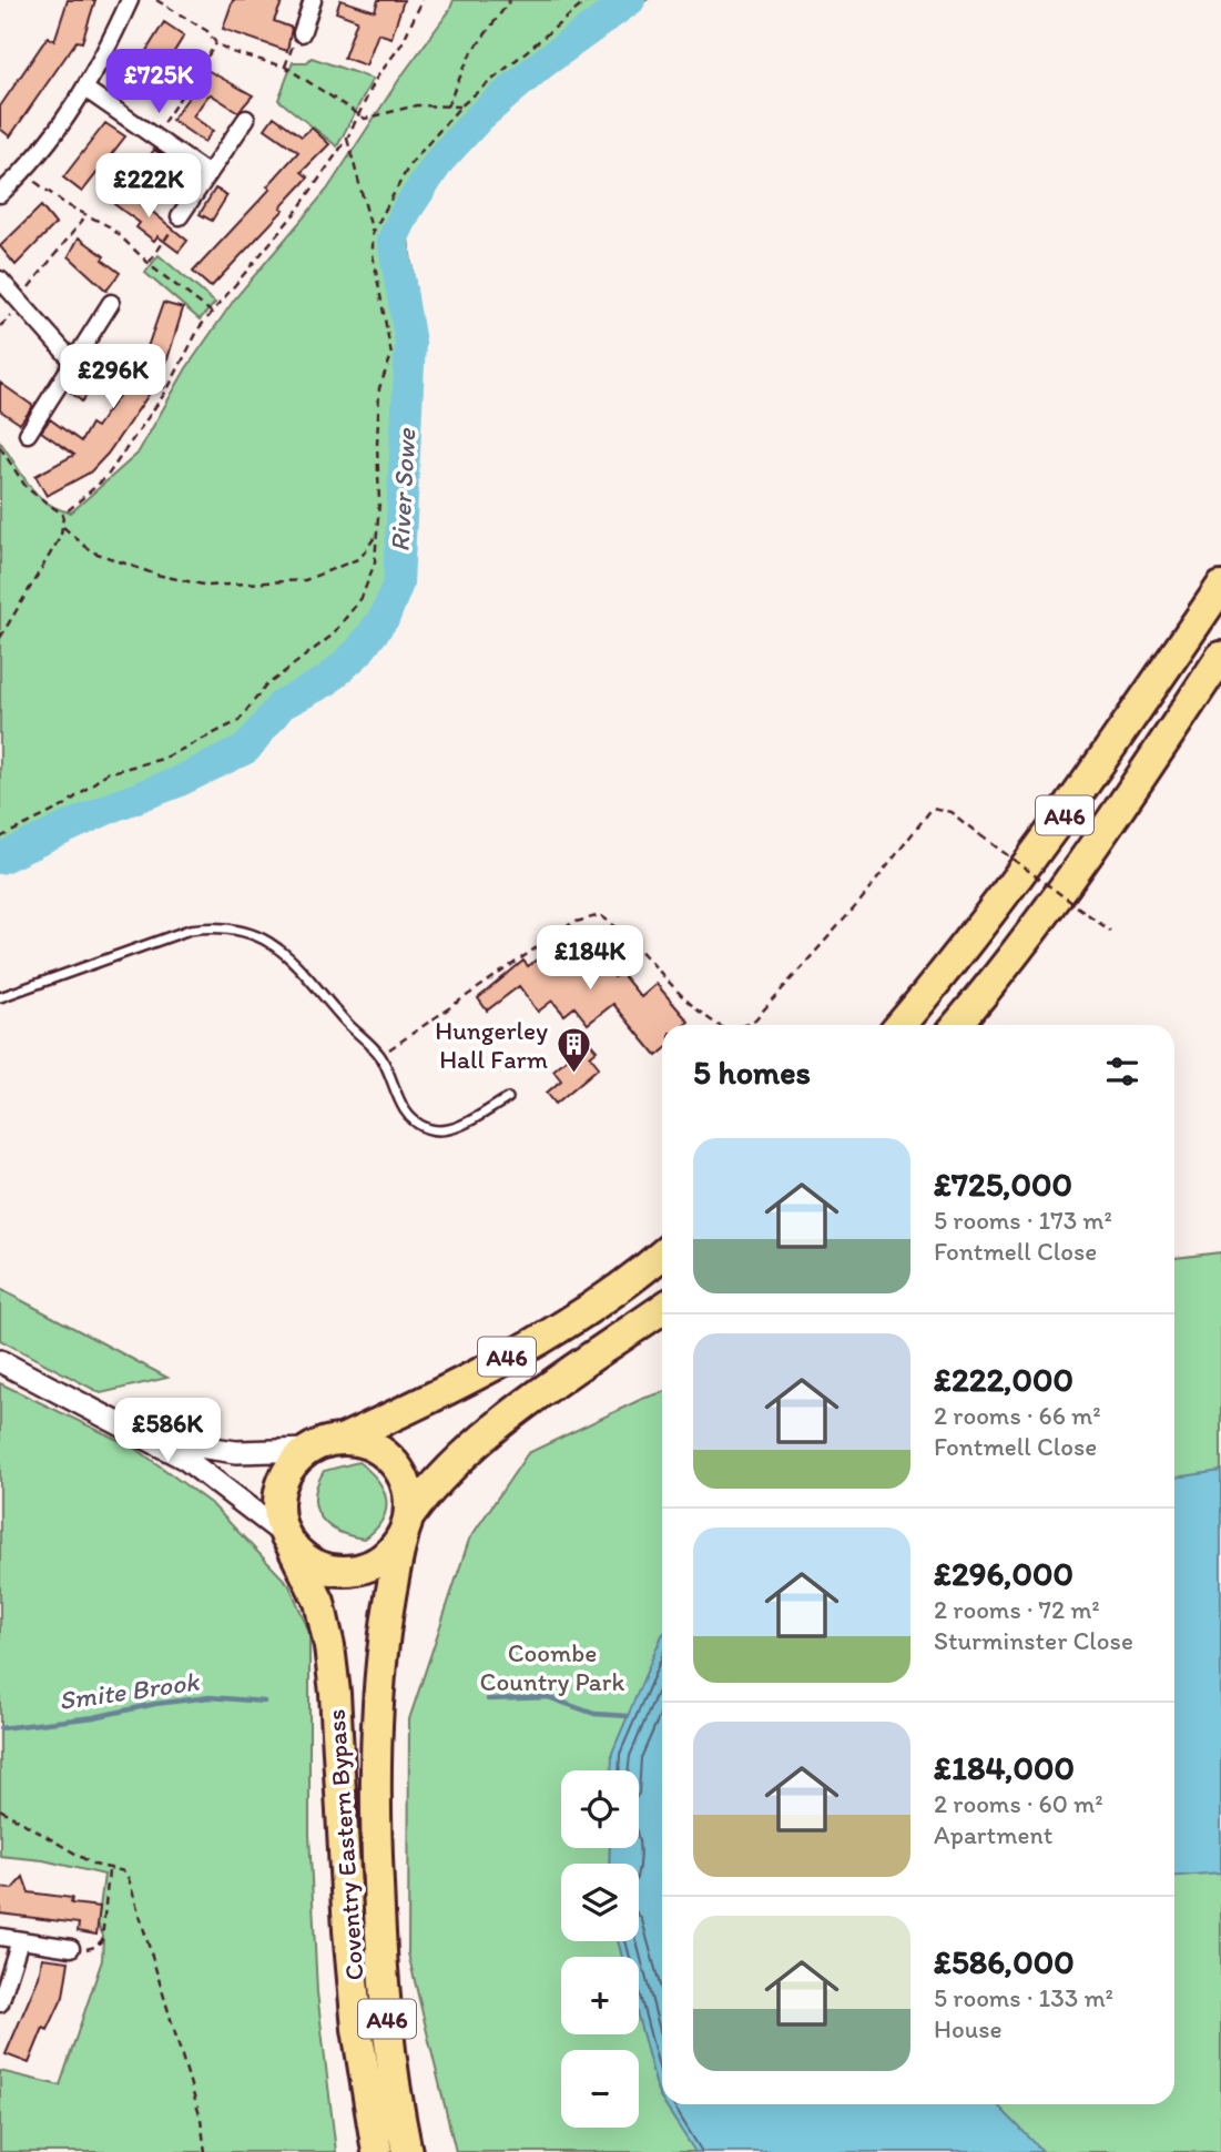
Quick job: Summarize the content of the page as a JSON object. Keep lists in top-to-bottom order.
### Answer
{
  "streets": {
    "highway": ["A46", "Coventry Eastern Bypass"]
  },
  "crossings": [
    ["A46", "Coventry Eastern Bypass"]
  ],
  "water": ["River Sowe", "Smite Brook"],
  "parks": ["Coombe Country Park"],
  "places": {
    "building": ["Hungerley Hall Farm"]
  },
  "page": {
    "price": [
      "£725K",
      "£222K",
      "£296K",
      "£184K",
      "£586K"
    ],
    "heading": "5 homes",
    "list": [
      {
        "name": "£725,000",
        "note": "5 rooms · 173 m² · Fontmell Close"
      },
      {
        "name": "£222,000",
        "note": "2 rooms · 66 m² · Fontmell Close"
      },
      {
        "name": "£296,000",
        "note": "2 rooms · 72 m² · Sturminster Close"
      },
      {
        "name": "£184,000",
        "note": "2 rooms · 60 m² · Apartment"
      },
      {
        "name": "£586,000",
        "note": "5 rooms · 133 m² · House"
      }
    ],
    "map_buttons": ["+", "−"]
  }
}
